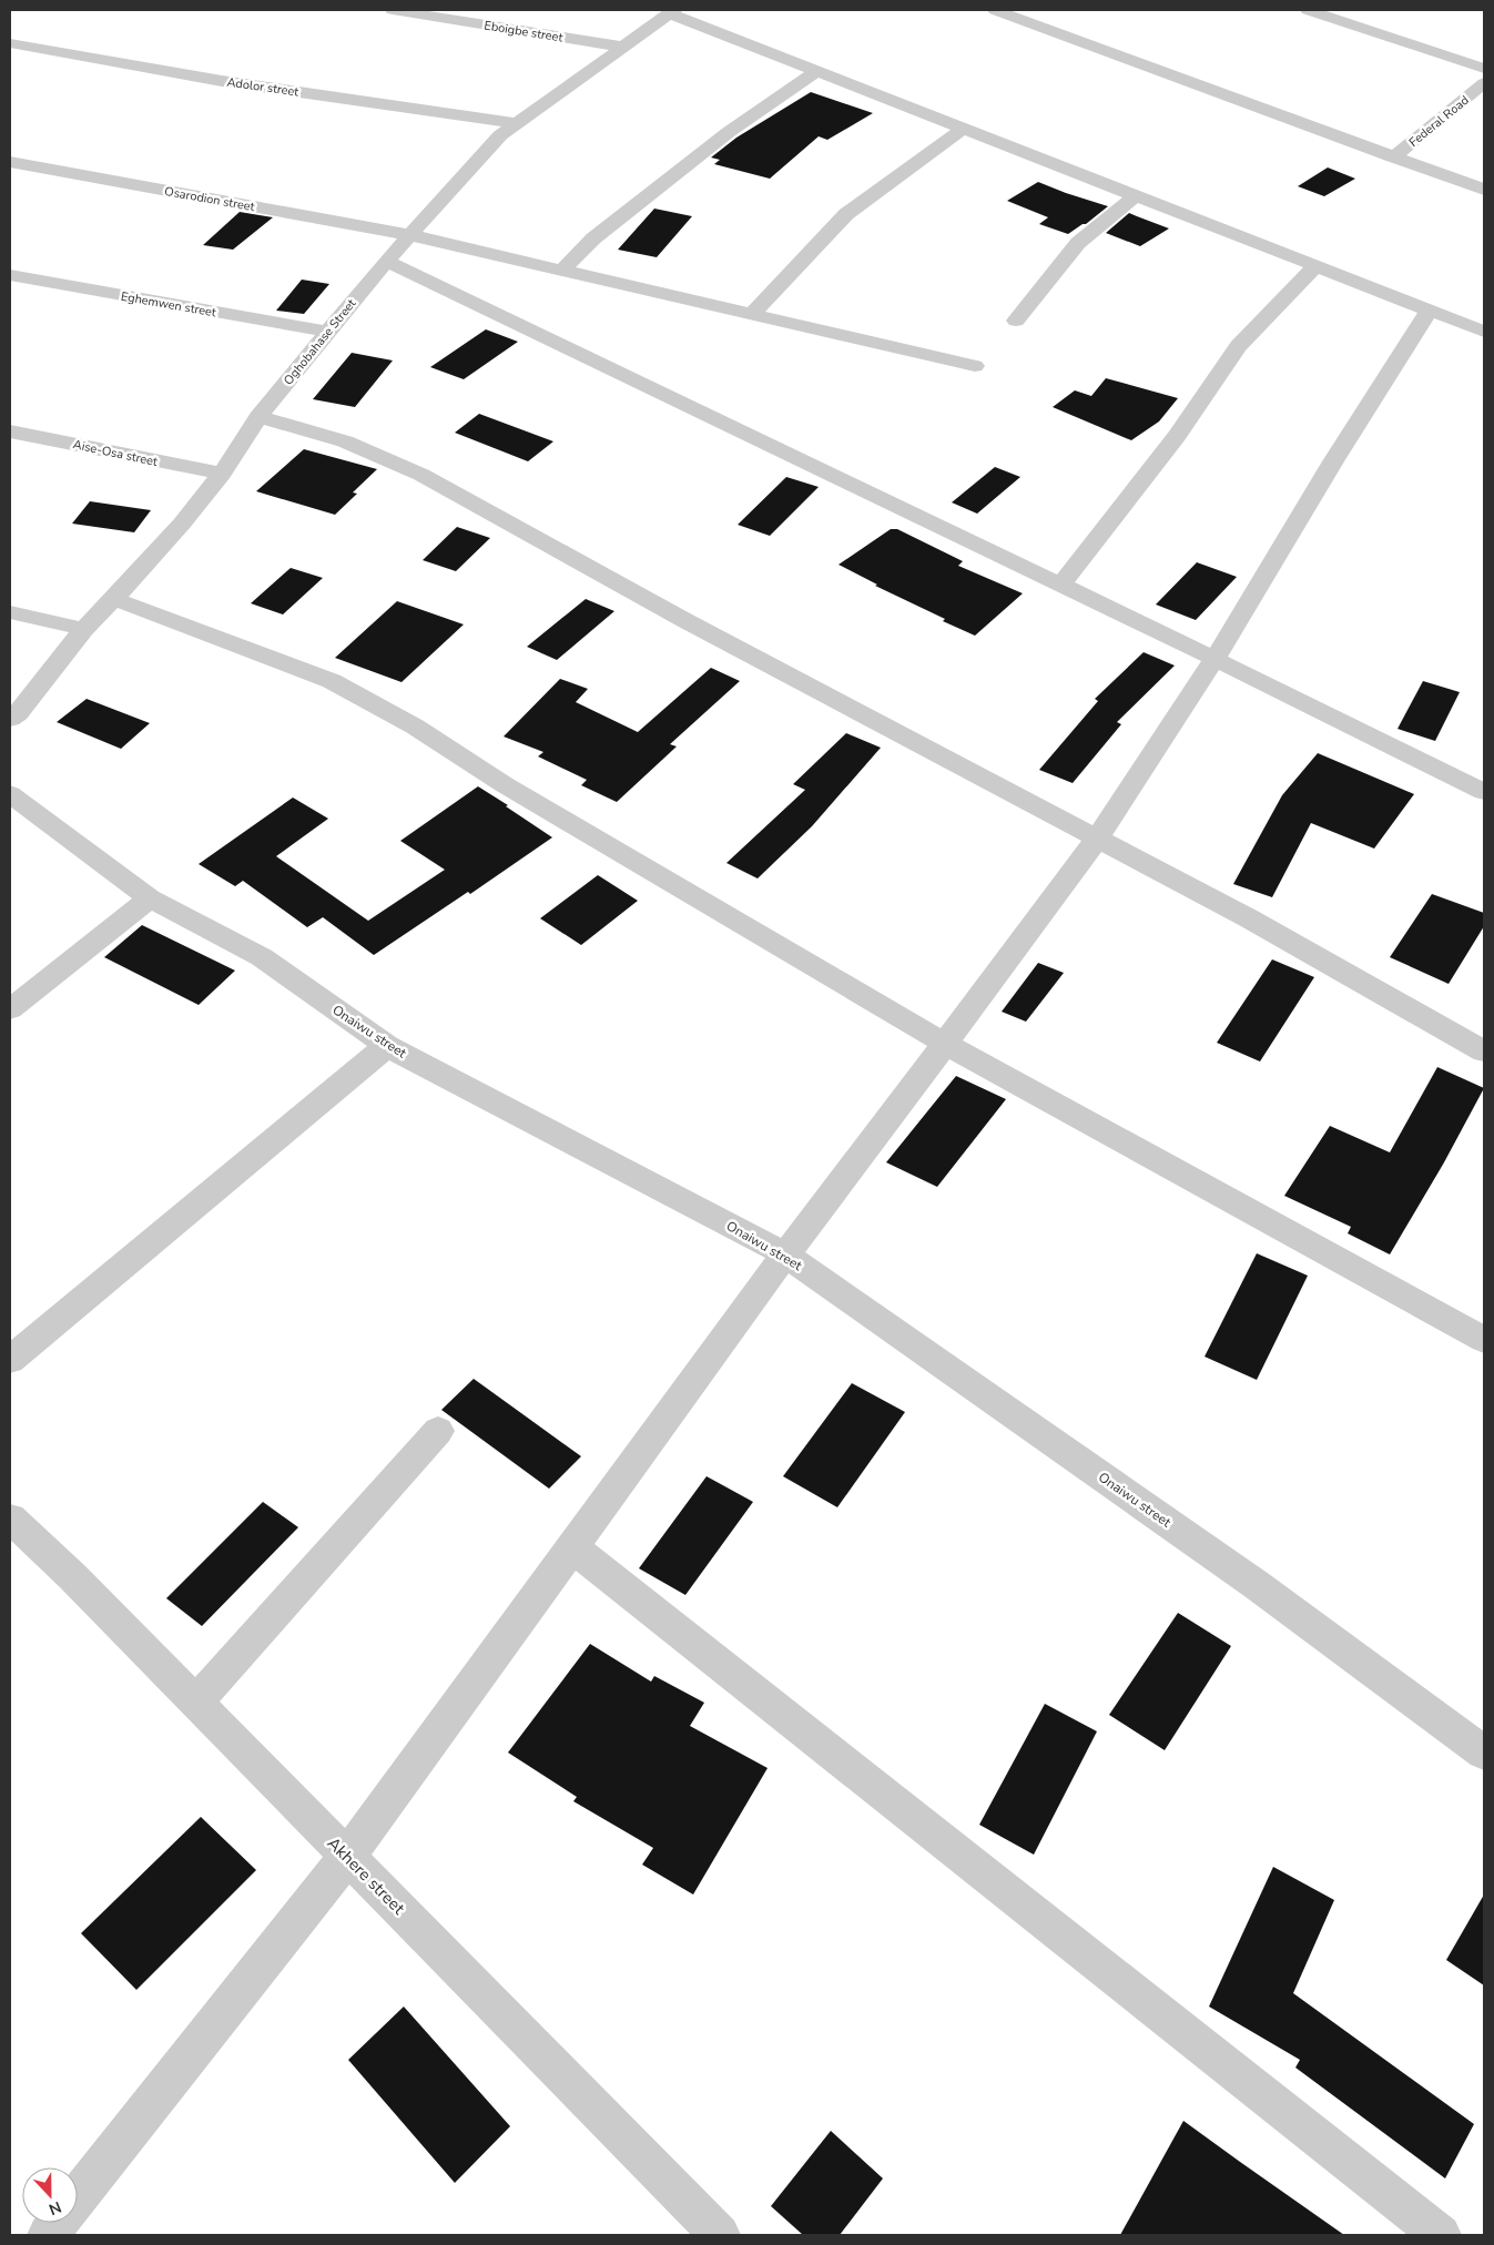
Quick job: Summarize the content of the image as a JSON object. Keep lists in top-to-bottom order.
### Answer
{
  "streets": {
    "street": [
      "Eboigbe street",
      "Adolor street",
      "Federal Road",
      "Osarodion street",
      "Eghemwen street",
      "Oghobahase Street",
      "Aise-Osa street",
      "Onaiwu street",
      "Akhere street"
    ]
  },
  "crossings": [
    ["Eboigbe street", "Oghobahase Street"],
    ["Adolor street", "Oghobahase Street"],
    ["Osarodion street", "Oghobahase Street"],
    ["Eghemwen street", "Oghobahase Street"],
    ["Oghobahase Street", "Aise-Osa street"]
  ],
  "north": "bottom"
}
